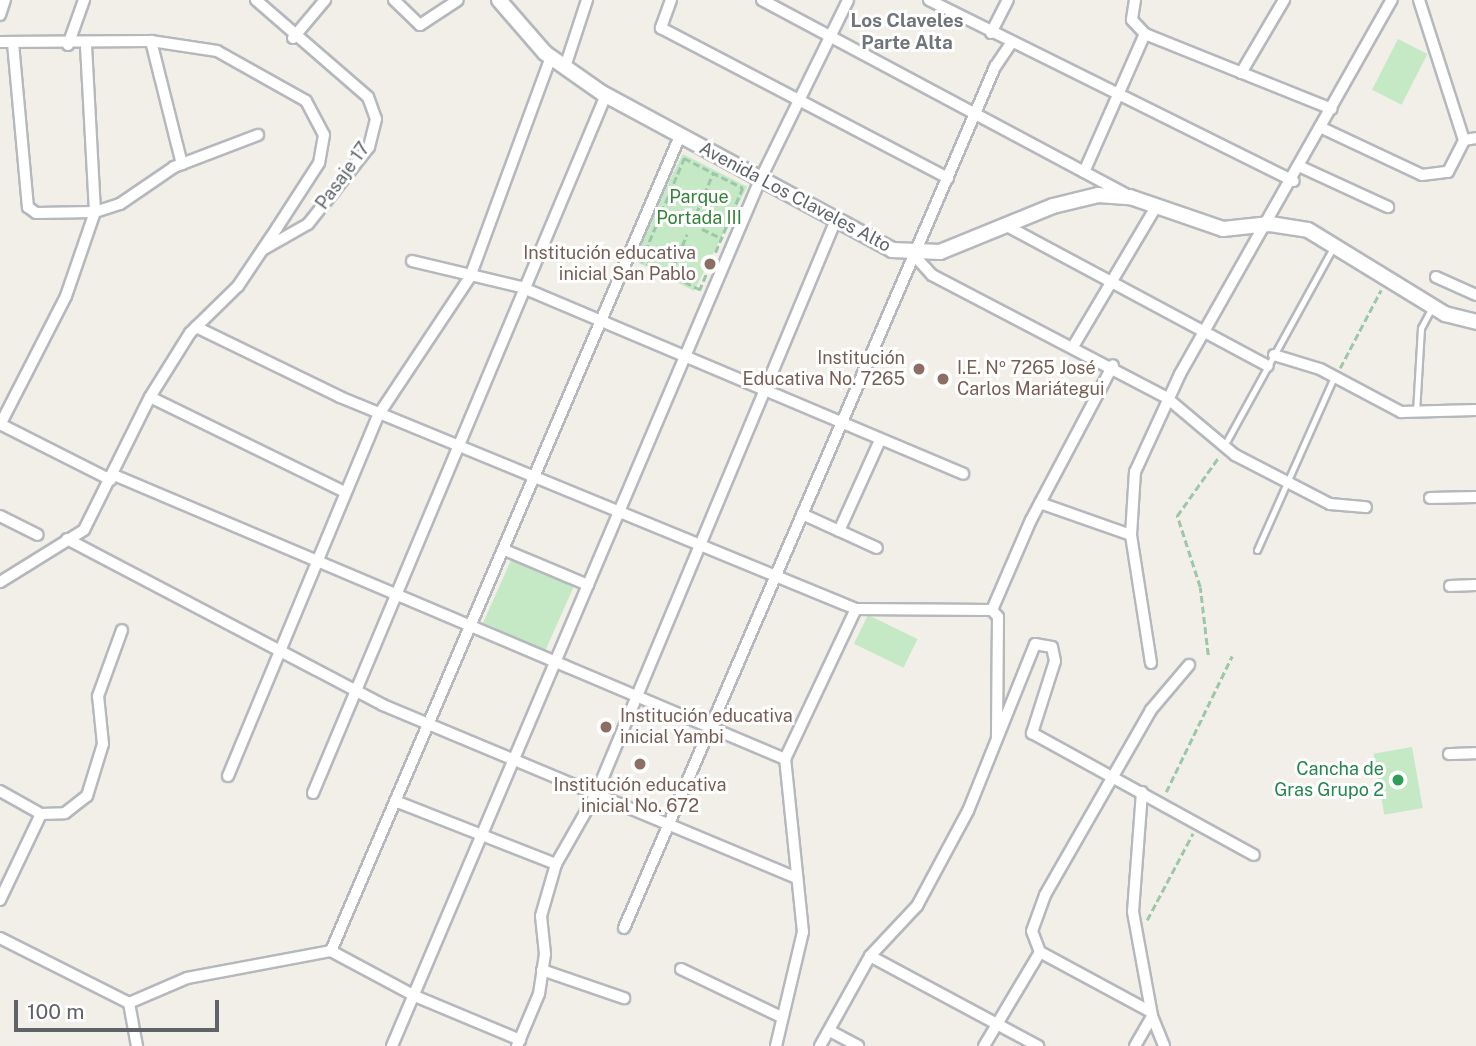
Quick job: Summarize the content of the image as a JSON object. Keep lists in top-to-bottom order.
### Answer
{
  "streets": {
    "street": ["Pasaje 17", "Avenida Los Claveles Alto"]
  },
  "districts": ["Los Claveles Parte Alta"],
  "parks": ["Parque Portada III"],
  "places": [
    "Institución educativa inicial San Pablo",
    "Institución Educativa No. 7265",
    "I.E. Nº 7265 José Carlos Mariátegui",
    "Institución educativa inicial Yambi",
    "Institución educativa inicial No. 672",
    "Cancha de Gras Grupo 2"
  ],
  "scale_bar": "100 m"
}
